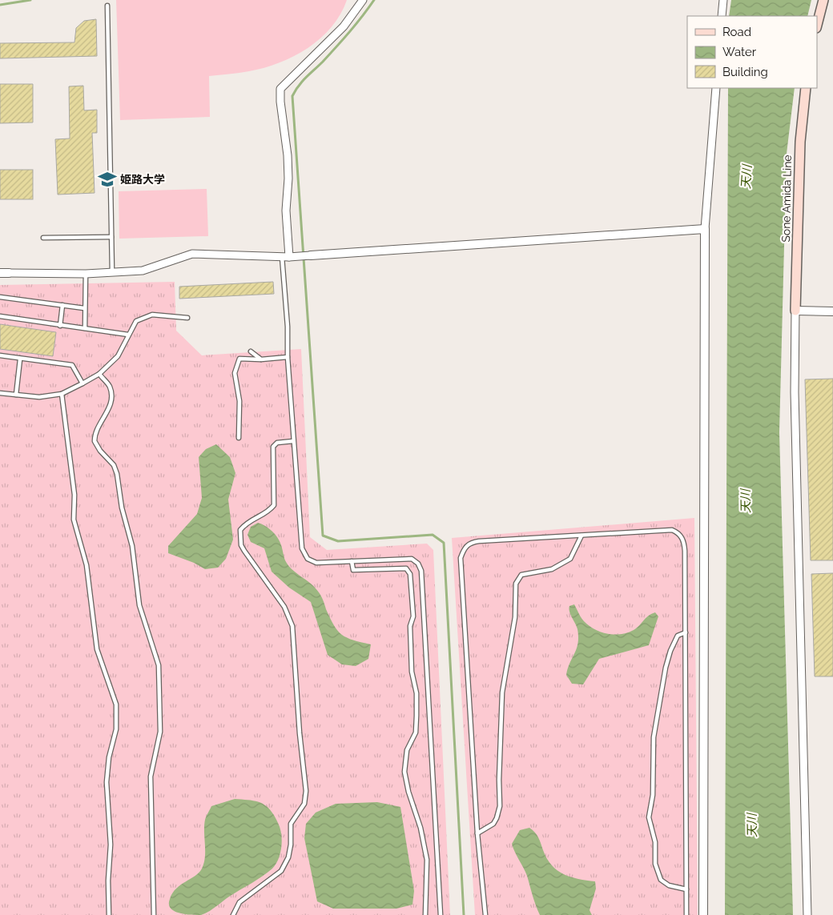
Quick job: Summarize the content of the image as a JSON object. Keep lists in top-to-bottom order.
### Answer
{
  "streets": {
    "main road": ["Sone Amida Line"]
  },
  "water": ["天川"],
  "places": {
    "school or university": ["姫路大学"]
  },
  "legend": ["Road", "Water", "Building"]
}
